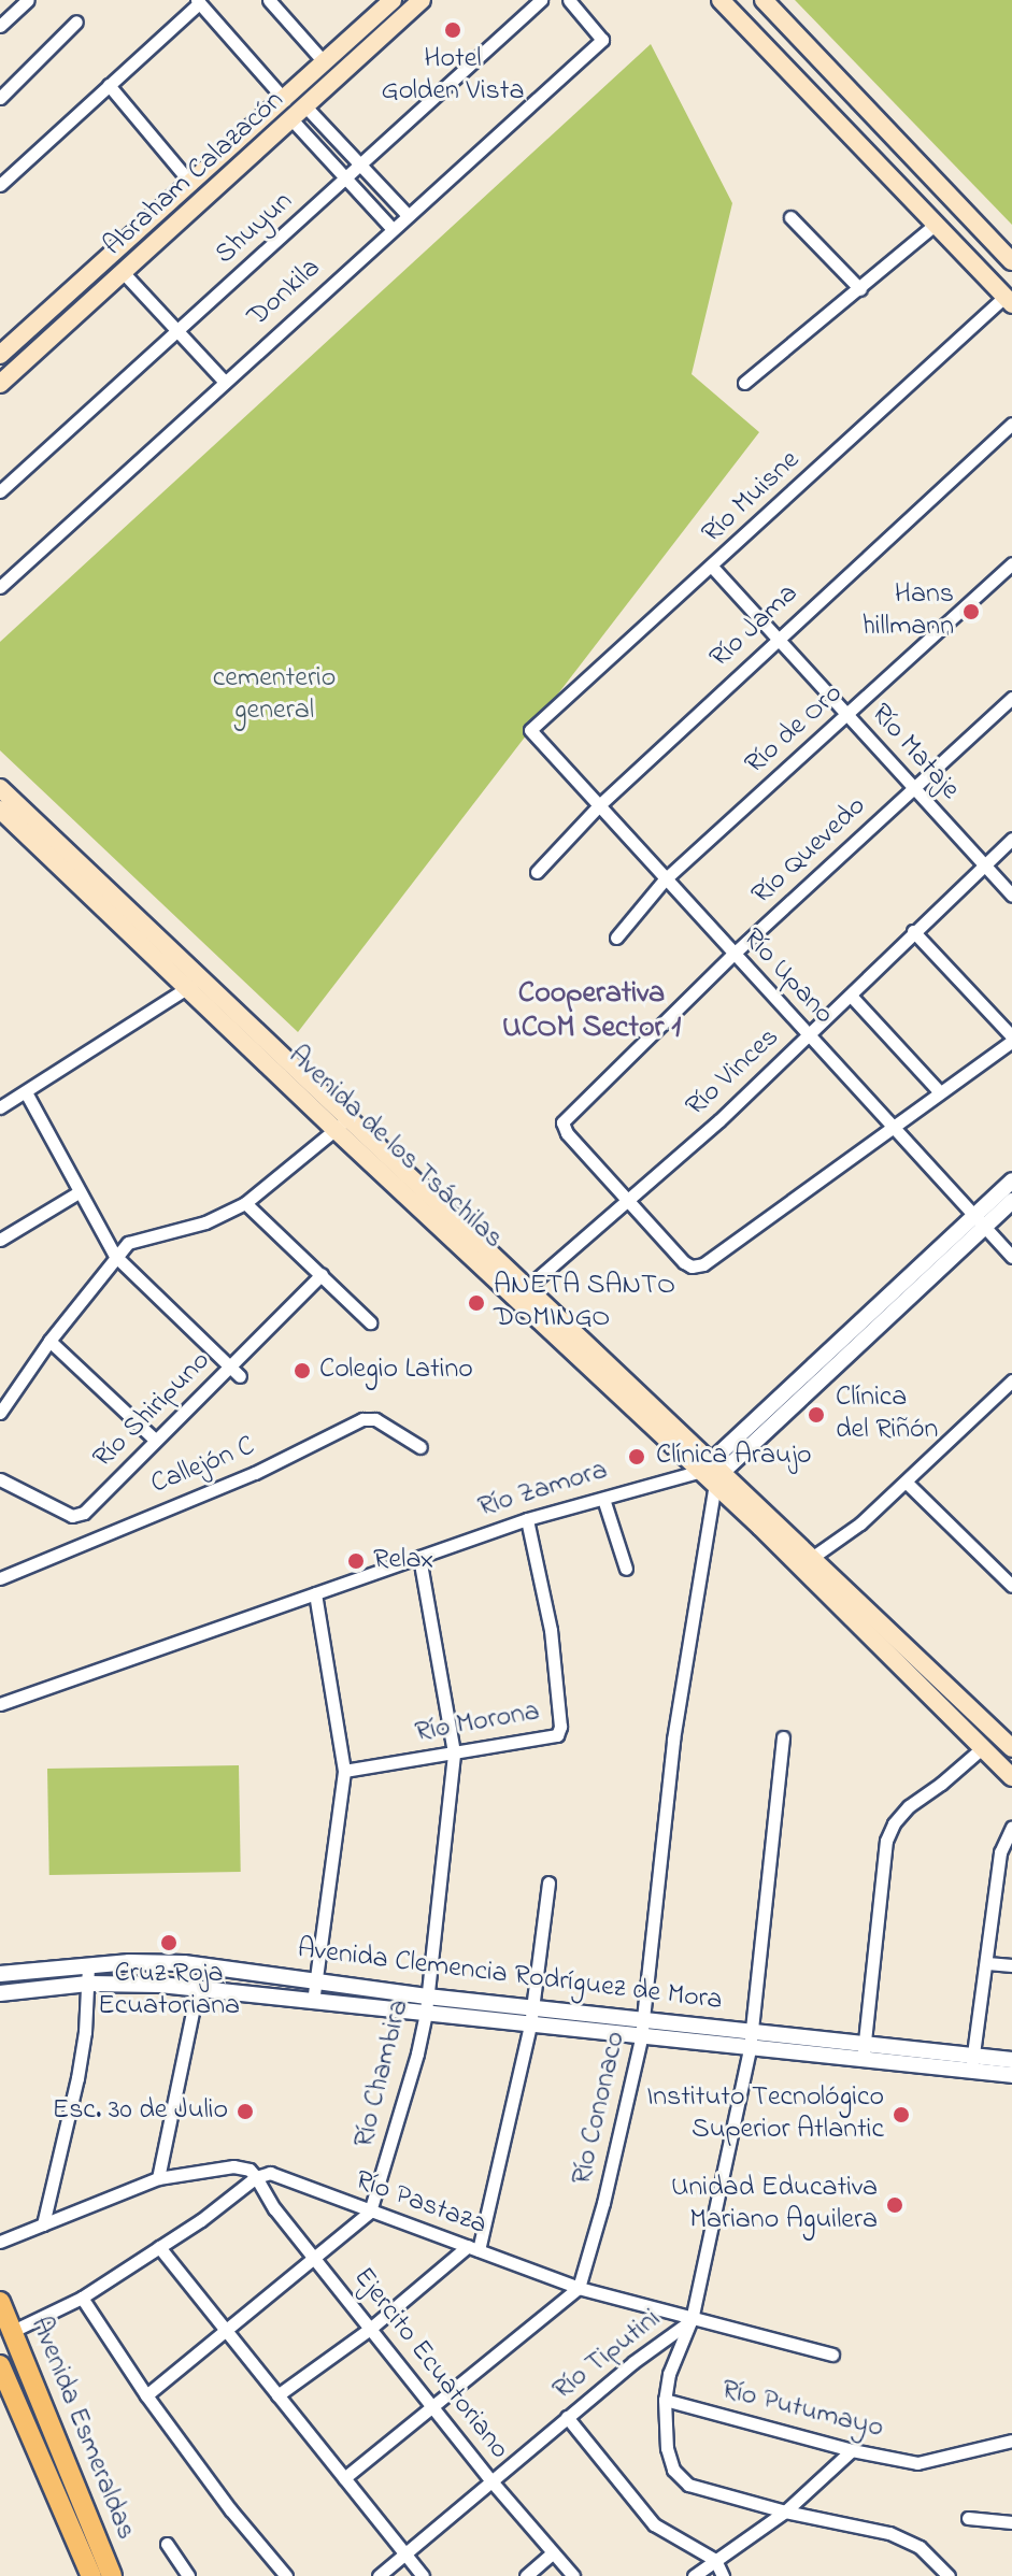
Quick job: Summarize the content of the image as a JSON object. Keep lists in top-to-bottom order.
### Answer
{
  "streets": {
    "main road": ["Abraham Calazacón", "Avenida de los Tsáchilas", "Avenida Esmeraldas"],
    "street": [
      "Shuyun",
      "Donkila",
      "Río Muisne",
      "Río Jama",
      "Río de Oro",
      "Río Mataje",
      "Río Quevedo",
      "Río Upano",
      "Río Vinces",
      "Río Shiripuno",
      "Callejón C",
      "Río Zamora",
      "Río Morona",
      "Avenida Clemencia Rodríguez de Mora",
      "Río Chambira",
      "Río Cononaco",
      "Río Pastaza",
      "Río Tiputini",
      "Ejercito Ecuatoriano",
      "Río Putumayo"
    ]
  },
  "crossings": [
    ["Río Muisne", "Río Mataje"],
    ["Río Muisne", "Río Upano"],
    ["Río Jama", "Río Mataje"],
    ["Río Jama", "Río Upano"],
    ["Río de Oro", "Río Mataje"],
    ["Río de Oro", "Río Upano"],
    ["Río Mataje", "Río Quevedo"],
    ["Río Mataje", "Río Vinces"],
    ["Río Quevedo", "Río Upano"],
    ["Río Quevedo", "Río Vinces"],
    ["Río Upano", "Río Vinces"],
    ["Río Upano", "Río Zamora"],
    ["Río Vinces", "Avenida de los Tsáchilas"],
    ["Avenida de los Tsáchilas", "Río Zamora"],
    ["Avenida de los Tsáchilas", "Río Cononaco"],
    ["Río Zamora", "Río Morona"],
    ["Río Zamora", "Río Chambira"],
    ["Río Zamora", "Río Cononaco"],
    ["Río Morona", "Río Chambira"],
    ["Avenida Clemencia Rodríguez de Mora", "Río Chambira"],
    ["Avenida Clemencia Rodríguez de Mora", "Río Cononaco"],
    ["Avenida Clemencia Rodríguez de Mora", "Río Tiputini"],
    ["Río Chambira", "Río Pastaza"],
    ["Río Cononaco", "Río Pastaza"],
    ["Río Pastaza", "Río Tiputini"],
    ["Río Pastaza", "Ejercito Ecuatoriano"],
    ["Río Tiputini", "Ejercito Ecuatoriano"]
  ],
  "districts": ["Cooperativa UCOM Sector 1"],
  "parks": ["cementerio general"],
  "places": [
    "Hotel Golden Vista",
    "Hans hillmann",
    "ANETA SANTO DOMINGO",
    "Colegio Latino",
    "Clínica del Riñón",
    "Clínica Araujo",
    "Relax",
    "Cruz Roja Ecuatoriana",
    "Esc. 30 de Julio",
    "Instituto Tecnológico Superior Atlantic",
    "Unidad Educativa Mariano Aguilera"
  ]
}
